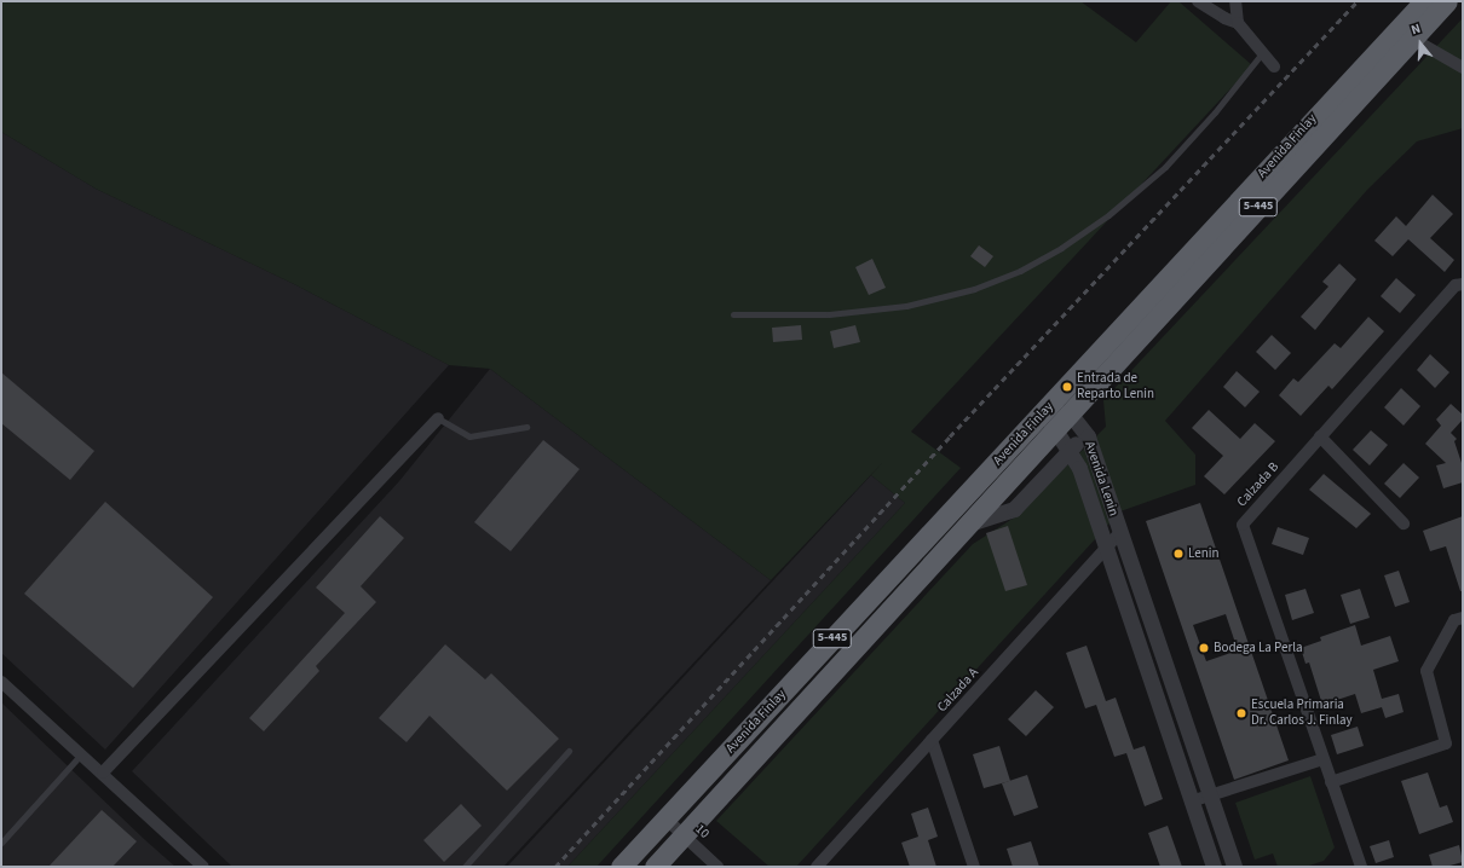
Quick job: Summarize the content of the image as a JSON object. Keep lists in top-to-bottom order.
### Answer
{
  "streets": {
    "highway": ["Avenida Finlay", "5-445"],
    "street": [
      "Avenida Lenin",
      "Calzada B",
      "Calzada A",
      "10"
    ]
  },
  "crossings": [
    ["Avenida Finlay", "Avenida Lenin"],
    ["Avenida Finlay", "10"],
    ["Avenida Lenin", "Calzada A"]
  ],
  "places": [
    "Entrada de Reparto Lenin",
    "Lenin",
    "Bodega La Perla",
    "Escuela Primaria Dr. Carlos J. Finlay"
  ],
  "north": "top"
}
